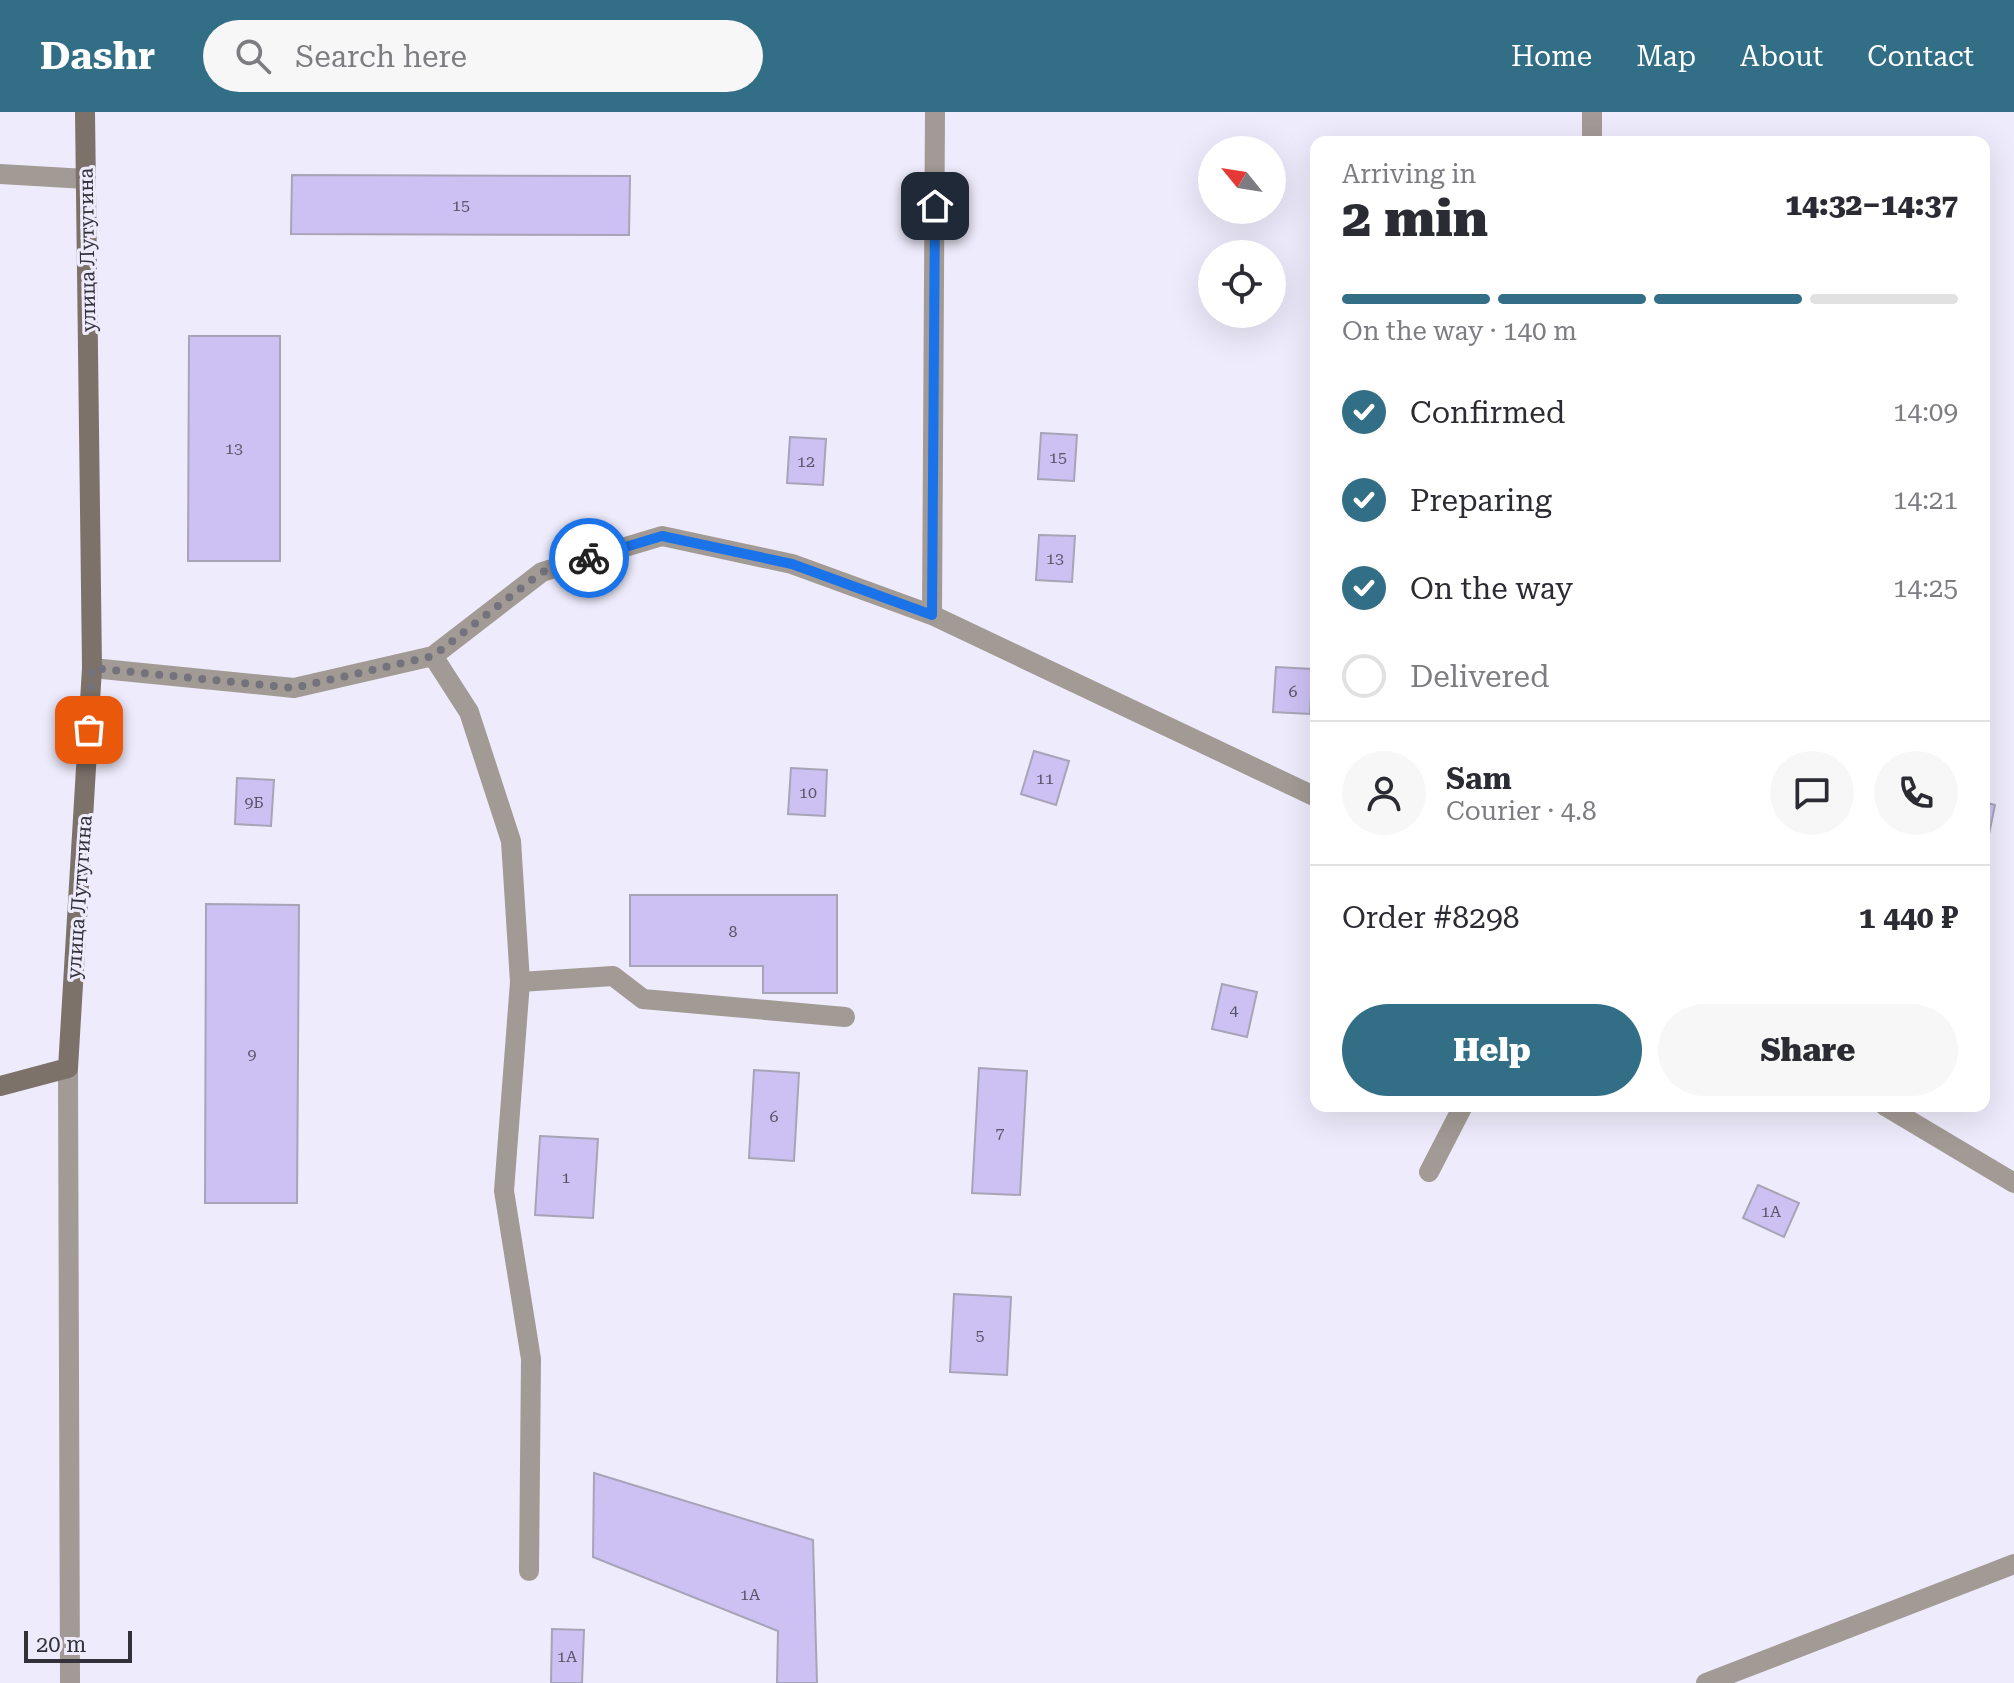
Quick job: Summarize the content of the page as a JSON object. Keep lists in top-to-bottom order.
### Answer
{
  "streets": {
    "main road": ["улица Лутугина"]
  },
  "house_numbers": [
    "15",
    "13",
    "15",
    "12",
    "13",
    "6",
    "11",
    "10",
    "9Б",
    "8",
    "4",
    "9",
    "6",
    "7",
    "1",
    "1А",
    "5",
    "1А",
    "1А"
  ],
  "scale_bar": "20 m",
  "north": "top left",
  "page": {
    "header": "Dashr",
    "search": "Search here",
    "nav": [
      "Home",
      "Map",
      "About",
      "Contact"
    ],
    "heading": ["2 min", "Arriving in", "14:32–14:37"],
    "panel": [
      "Sam",
      "Courier · 4.8",
      "Order #8298",
      "1 440 ₽"
    ],
    "bar": "On the way · 140 m",
    "list": [
      ["Confirmed", "14:09"],
      ["Preparing", "14:21"],
      ["On the way", "14:25"],
      "Delivered"
    ],
    "buttons": ["Help", "Share"],
    "scale": "20 m"
  }
}
